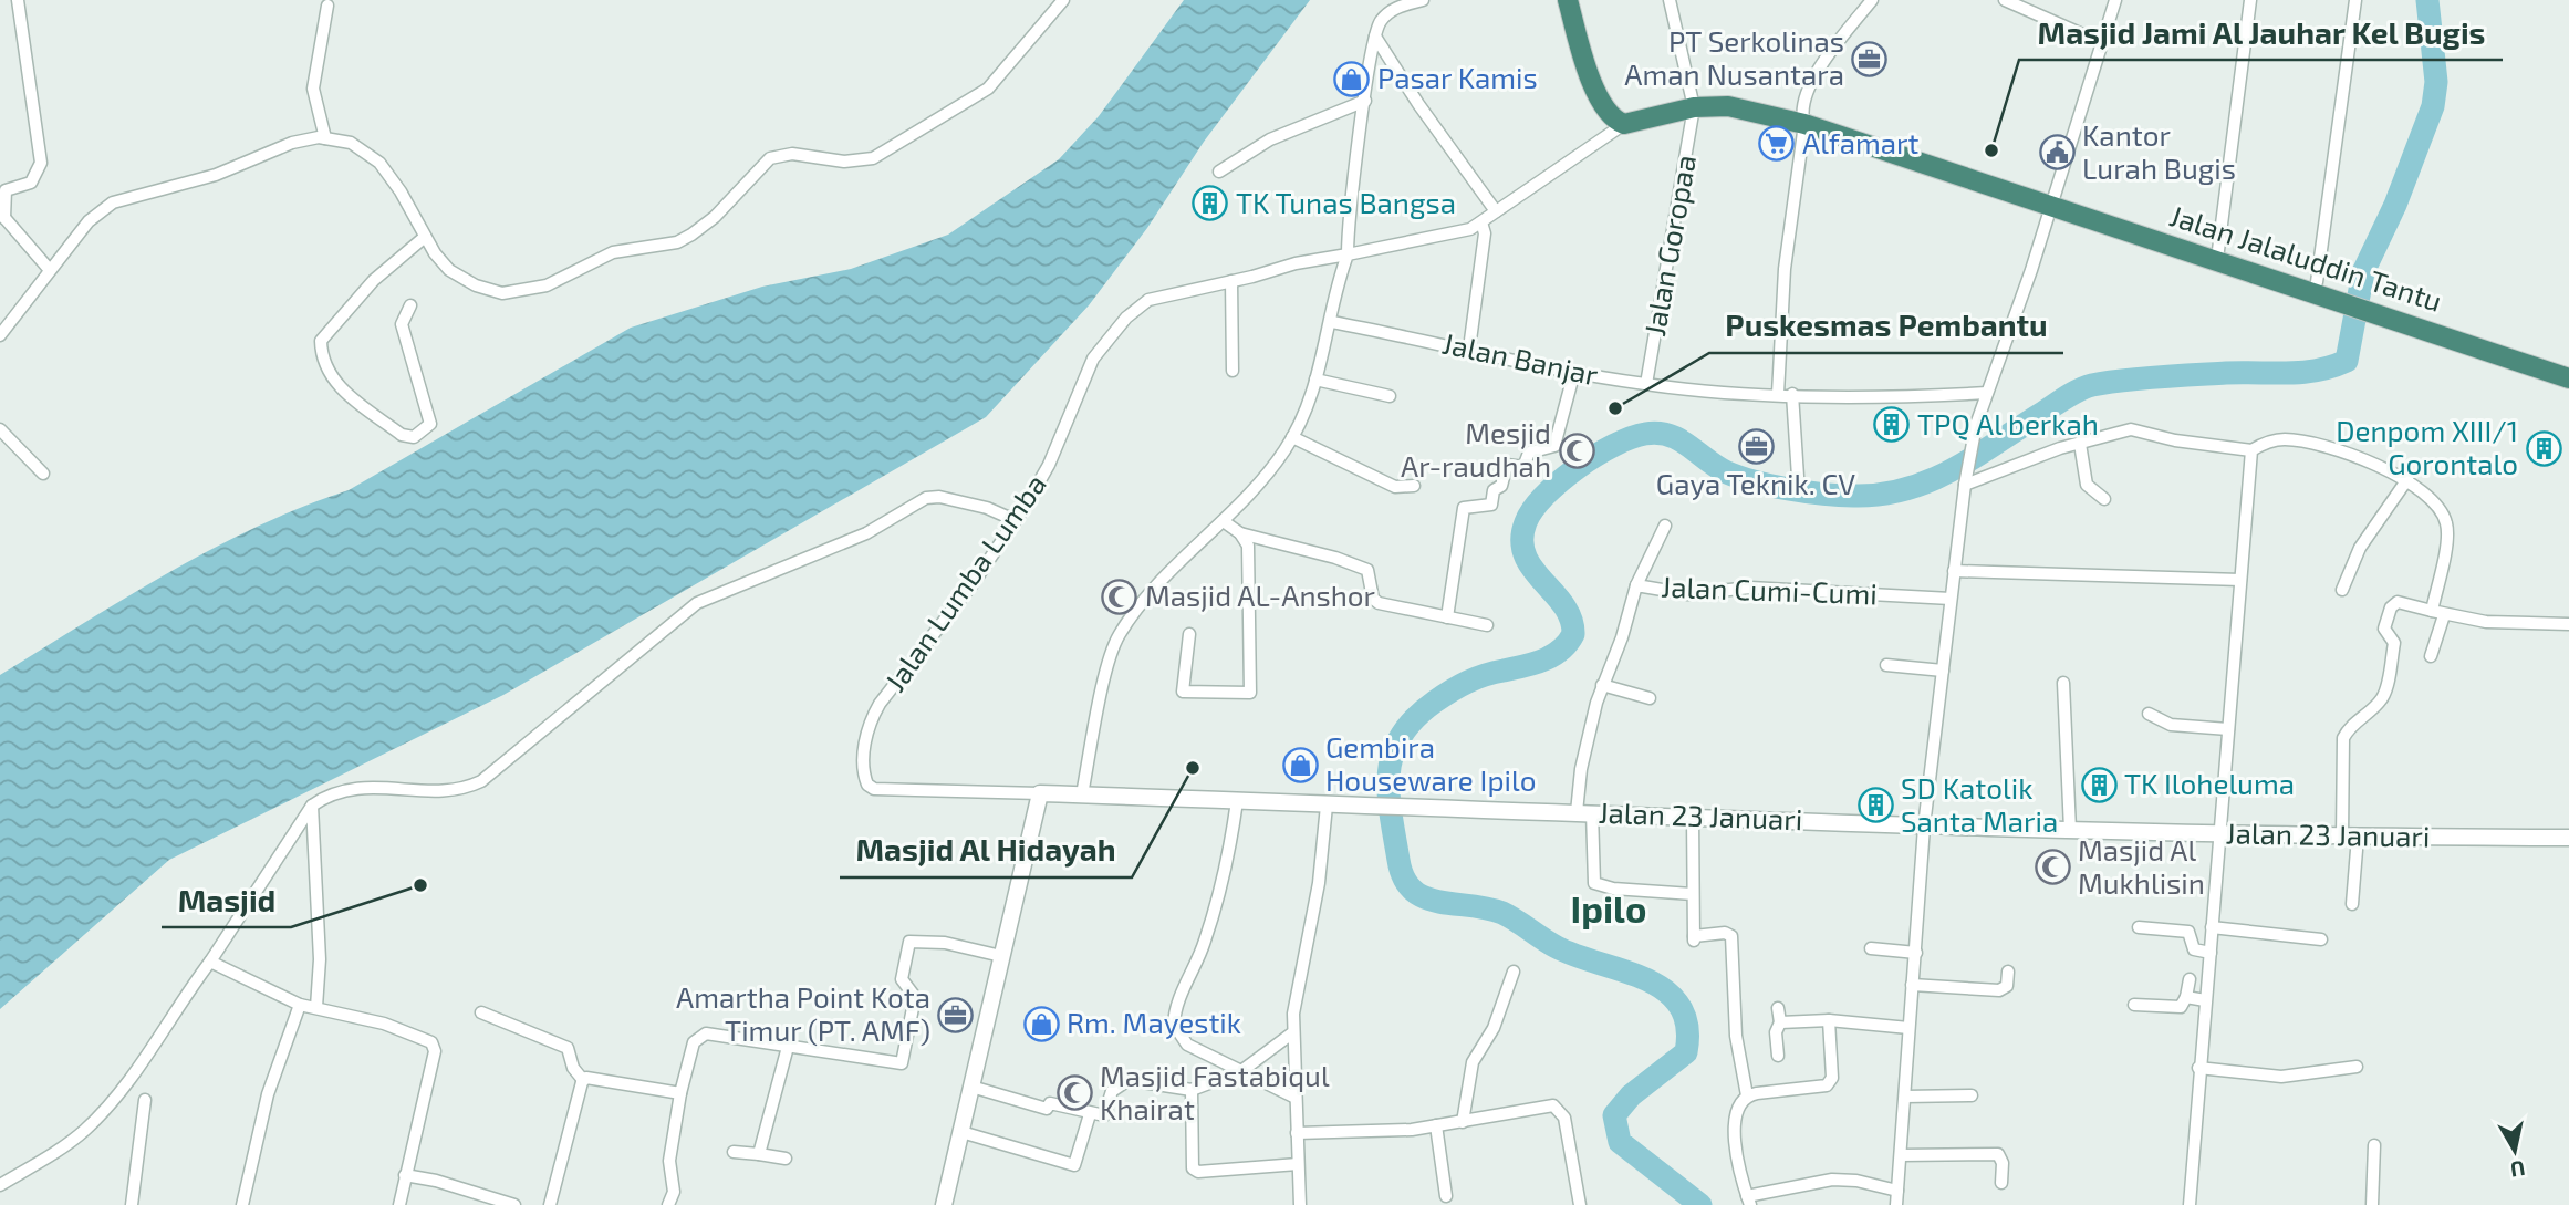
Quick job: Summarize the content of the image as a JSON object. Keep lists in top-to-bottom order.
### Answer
{
  "streets": {
    "highway": ["Jalan Jalaluddin Tantu"],
    "street": [
      "Jalan Goropaa",
      "Jalan Banjar",
      "Jalan Lumba Lumba",
      "Jalan Cumi-Cumi",
      "Jalan 23 Januari"
    ]
  },
  "crossings": [
    ["Jalan Goropaa", "Jalan Jalaluddin Tantu"],
    ["Jalan Goropaa", "Jalan Banjar"],
    ["Jalan Jalaluddin Tantu", "Jalan Lumba Lumba"],
    ["Jalan Lumba Lumba", "Jalan 23 Januari"],
    ["Jalan Cumi-Cumi", "Jalan 23 Januari"]
  ],
  "districts": ["Ipilo"],
  "places": {
    "office": ["PT Serkolinas Aman Nusantara", "Gaya Teknik. CV", "Amartha Point Kota Timur (PT. AMF)"],
    "shop": ["Pasar Kamis", "Gembira Houseware Ipilo", "Rm. Mayestik"],
    "supermarket": ["Alfamart"],
    "other": [
      "Masjid Jami Al Jauhar Kel Bugis",
      "Puskesmas Pembantu",
      "Masjid Al Hidayah",
      "Masjid"
    ],
    "public building": ["Kantor Lurah Bugis"],
    "building": [
      "TK Tunas Bangsa",
      "TPQ Al berkah",
      "Denpom XIII/1 Gorontalo",
      "TK Iloheluma",
      "SD Katolik Santa Maria"
    ],
    "mosque": [
      "Mesjid Ar-raudhah",
      "Masjid AL-Anshor",
      "Masjid Al Mukhlisin",
      "Masjid Fastabiqul Khairat"
    ]
  },
  "north": "bottom"
}
